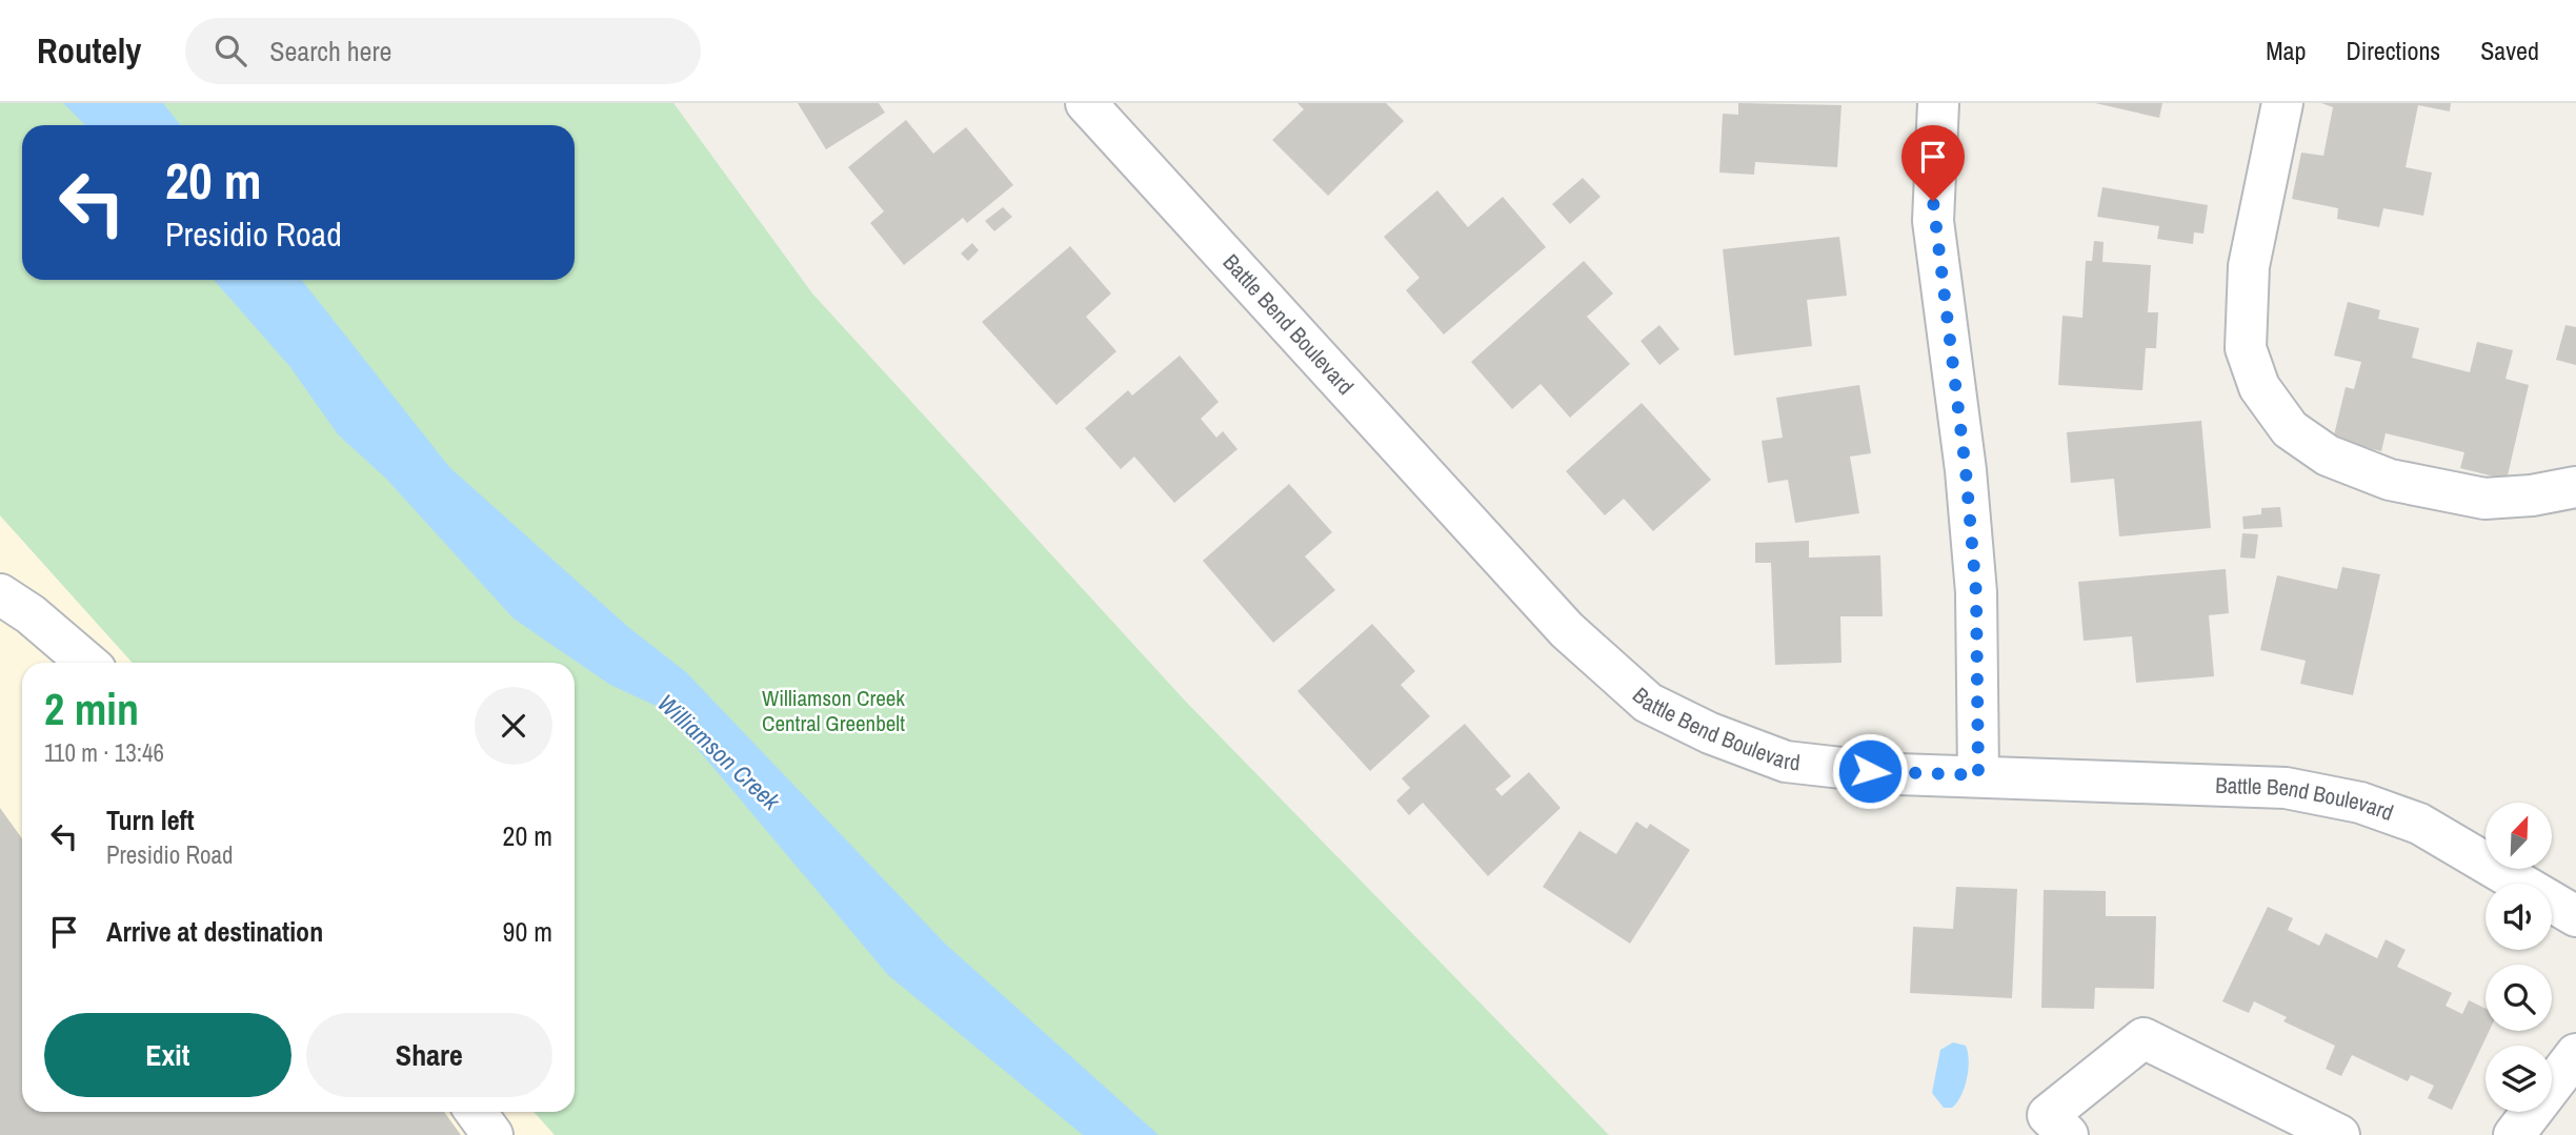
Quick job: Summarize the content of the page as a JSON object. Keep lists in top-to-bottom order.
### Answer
{
  "streets": {
    "street": ["Battle Bend Boulevard"]
  },
  "water": ["Williamson Creek"],
  "parks": ["Williamson Creek Central Greenbelt"],
  "north": "top right",
  "page": {
    "header": "Routely",
    "search": "Search here",
    "nav": ["Map", "Directions", "Saved"],
    "turn": ["20 m", "Presidio Road"],
    "heading": ["2 min", "110 m · 13:46"],
    "list": [
      {
        "name": "Turn left",
        "note": "Presidio Road",
        "value": "20 m"
      },
      {
        "name": "Arrive at destination",
        "value": "90 m"
      }
    ],
    "buttons": ["Exit", "Share"]
  }
}
